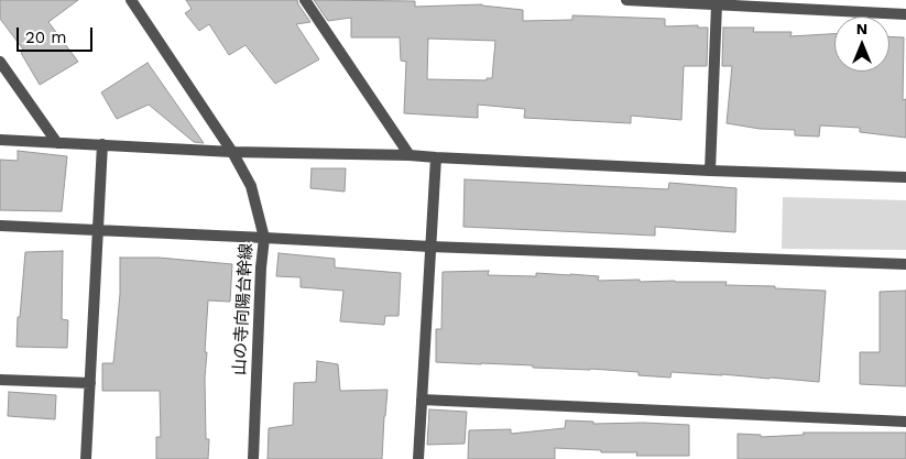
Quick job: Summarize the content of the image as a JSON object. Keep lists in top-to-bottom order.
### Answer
{
  "streets": {
    "street": ["山の寺向陽台幹線"]
  },
  "scale_bar": "20 m",
  "north": "top"
}
